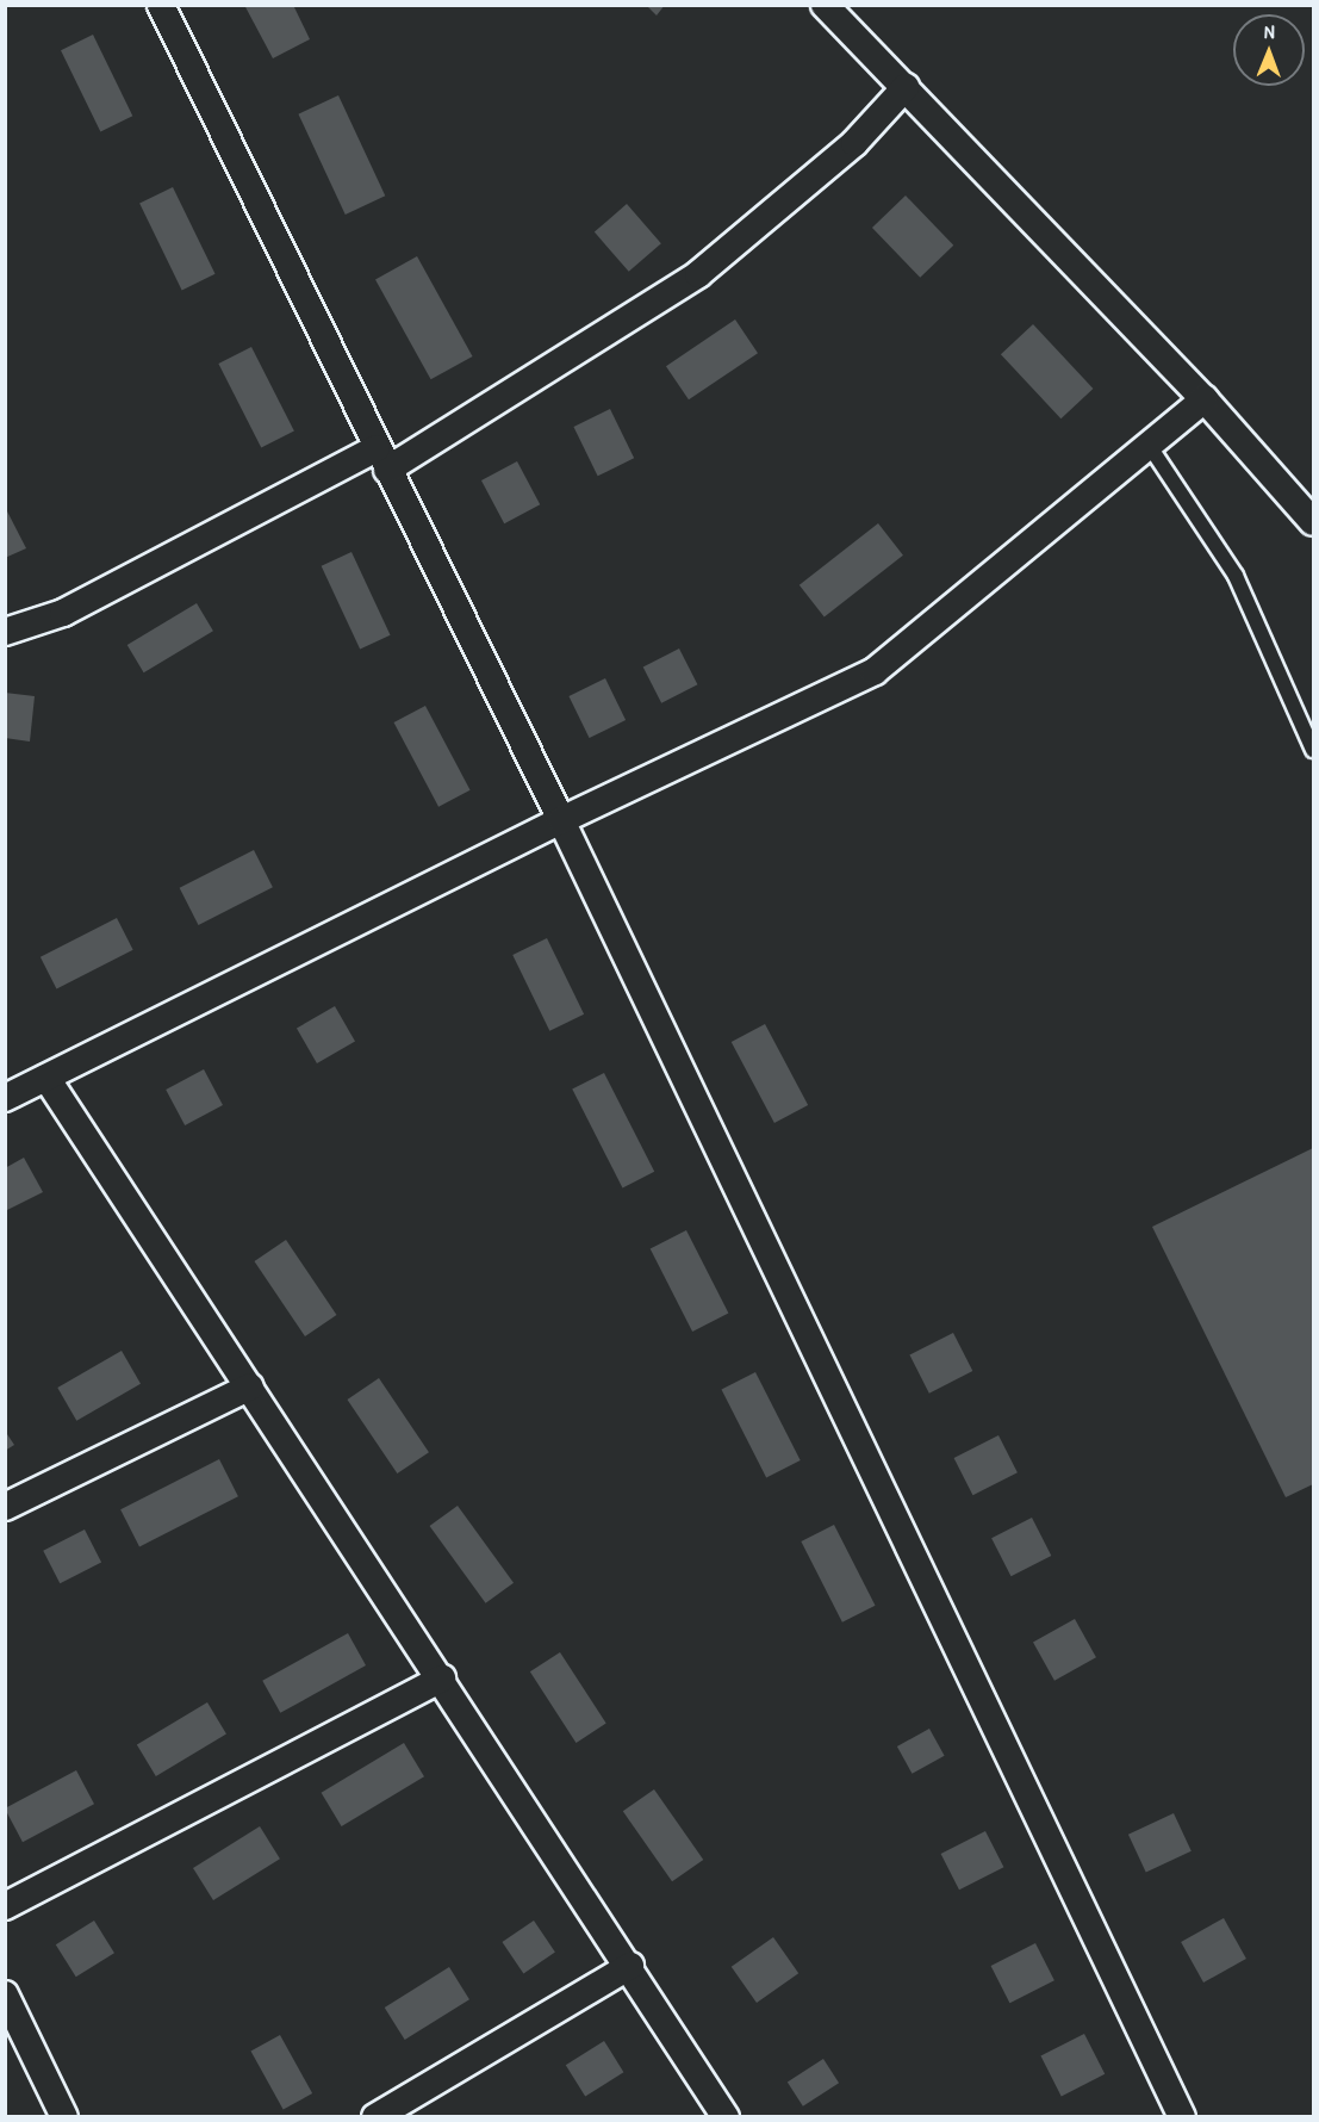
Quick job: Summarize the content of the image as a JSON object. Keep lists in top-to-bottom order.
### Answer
{
  "north": "top"
}
